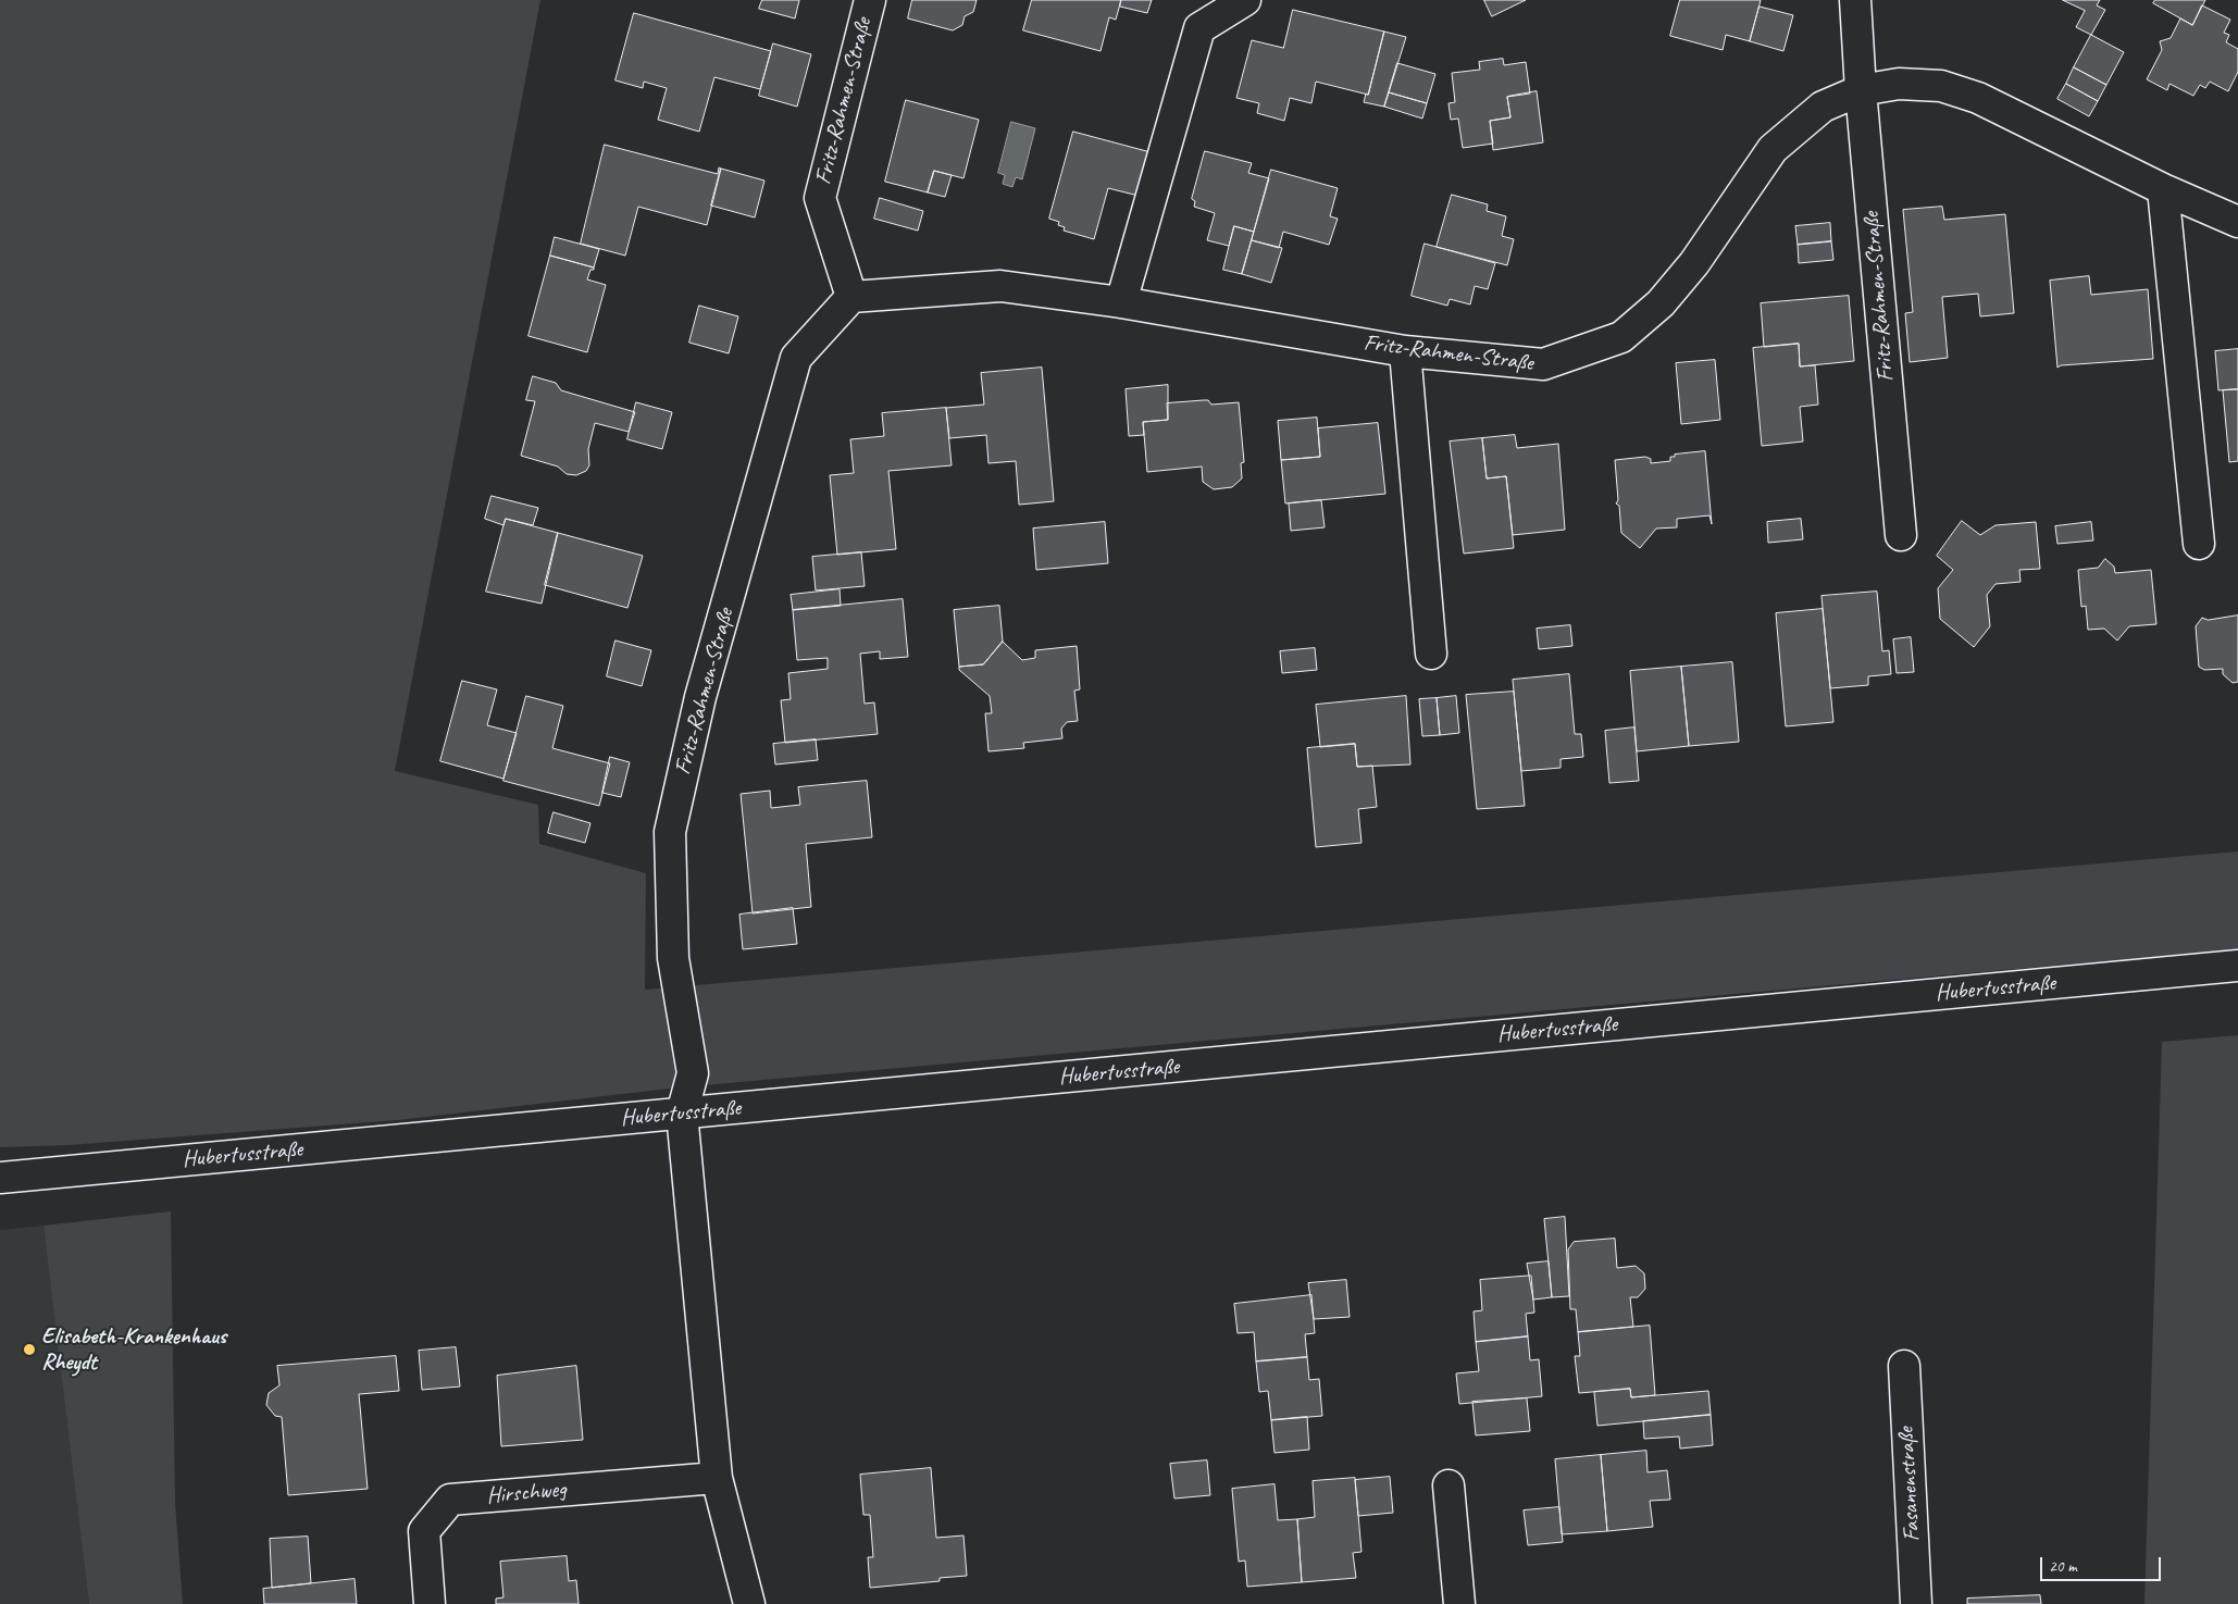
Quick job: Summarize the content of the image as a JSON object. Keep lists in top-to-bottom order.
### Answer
{
  "streets": {
    "street": [
      "Fritz-Rahmen-Straße",
      "Hubertusstraße",
      "Fasanenstraße",
      "Hirschweg"
    ]
  },
  "crossings": [
    ["Fritz-Rahmen-Straße", "Hubertusstraße"]
  ],
  "places": ["Elisabeth-Krankenhaus Rheydt"],
  "scale_bar": "20 m"
}
